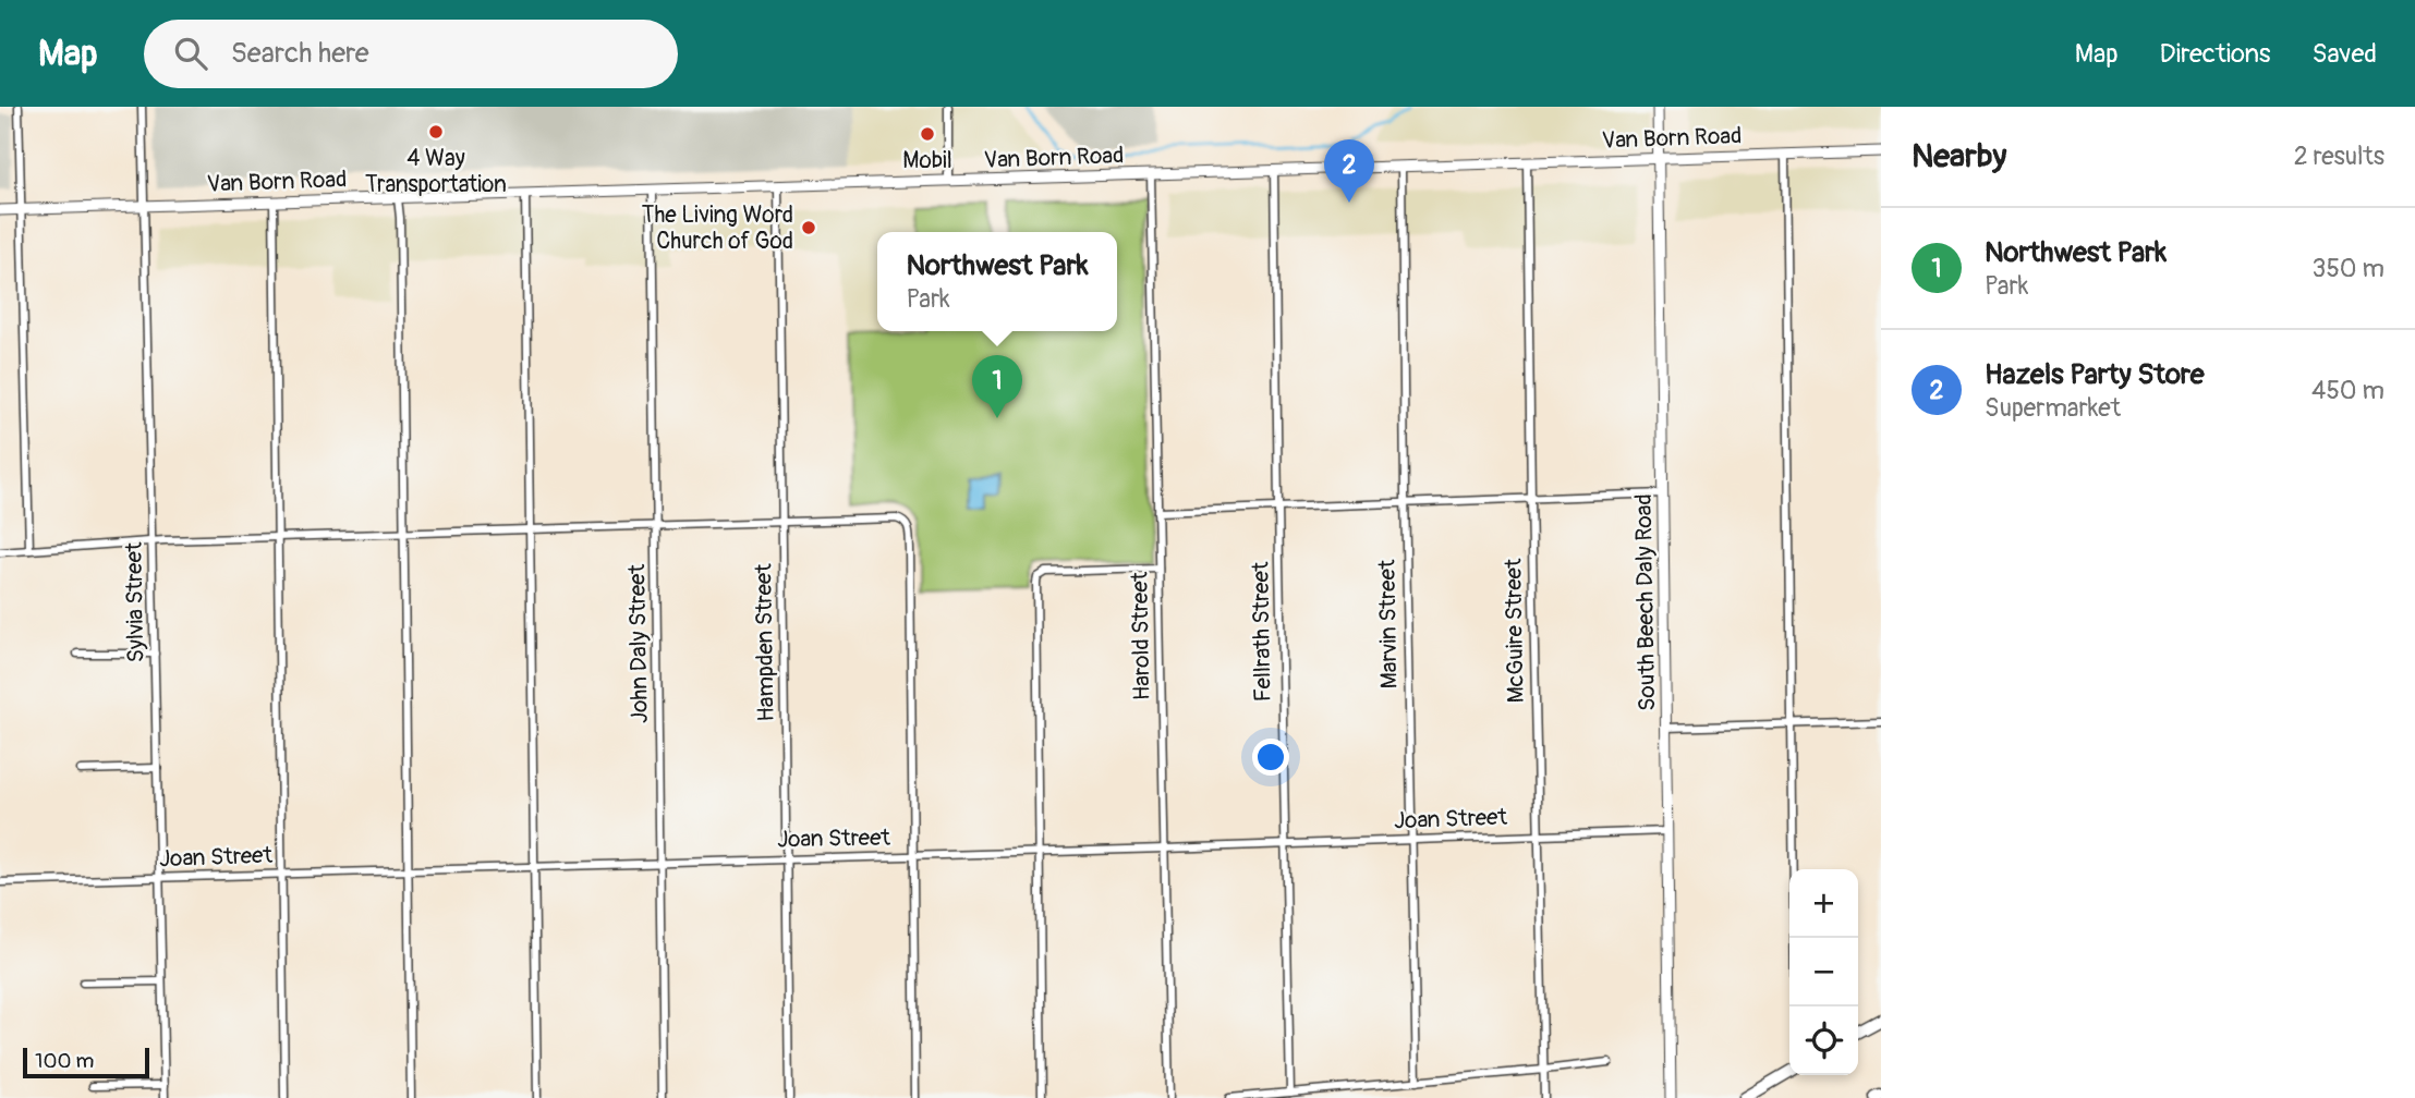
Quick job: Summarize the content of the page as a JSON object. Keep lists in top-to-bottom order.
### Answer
{
  "streets": {
    "main road": ["Van Born Road", "South Beech Daly Road"],
    "street": [
      "Sylvia Street",
      "Marvin Street",
      "McGuire Street",
      "Fellrath Street",
      "Harold Street",
      "Hampden Street",
      "John Daly Street",
      "Joan Street"
    ]
  },
  "crossings": [
    ["Van Born Road", "Sylvia Street"],
    ["Van Born Road", "South Beech Daly Road"],
    ["Van Born Road", "Marvin Street"],
    ["Van Born Road", "McGuire Street"],
    ["Van Born Road", "Fellrath Street"],
    ["Van Born Road", "Harold Street"],
    ["Van Born Road", "Hampden Street"],
    ["Van Born Road", "John Daly Street"],
    ["Sylvia Street", "Joan Street"],
    ["South Beech Daly Road", "Joan Street"],
    ["Marvin Street", "Joan Street"],
    ["McGuire Street", "Joan Street"],
    ["Fellrath Street", "Joan Street"],
    ["Harold Street", "Joan Street"],
    ["Hampden Street", "Joan Street"],
    ["John Daly Street", "Joan Street"]
  ],
  "places": ["4 Way Transportation", "Mobil", "The Living Word Church of God"],
  "scale_bar": "100 m",
  "page": {
    "header": "Map",
    "search": "Search here",
    "nav": ["Map", "Directions", "Saved"],
    "heading": ["Nearby", "2 results"],
    "pins": ["2", "1"],
    "list": [
      {
        "mark": "1",
        "name": "Northwest Park",
        "note": "Park",
        "value": "350 m"
      },
      {
        "mark": "2",
        "name": "Hazels Party Store",
        "note": "Supermarket",
        "value": "450 m"
      }
    ],
    "popup": ["Northwest Park", "Park"],
    "map_buttons": ["+", "−"],
    "scale": "100 m"
  }
}
